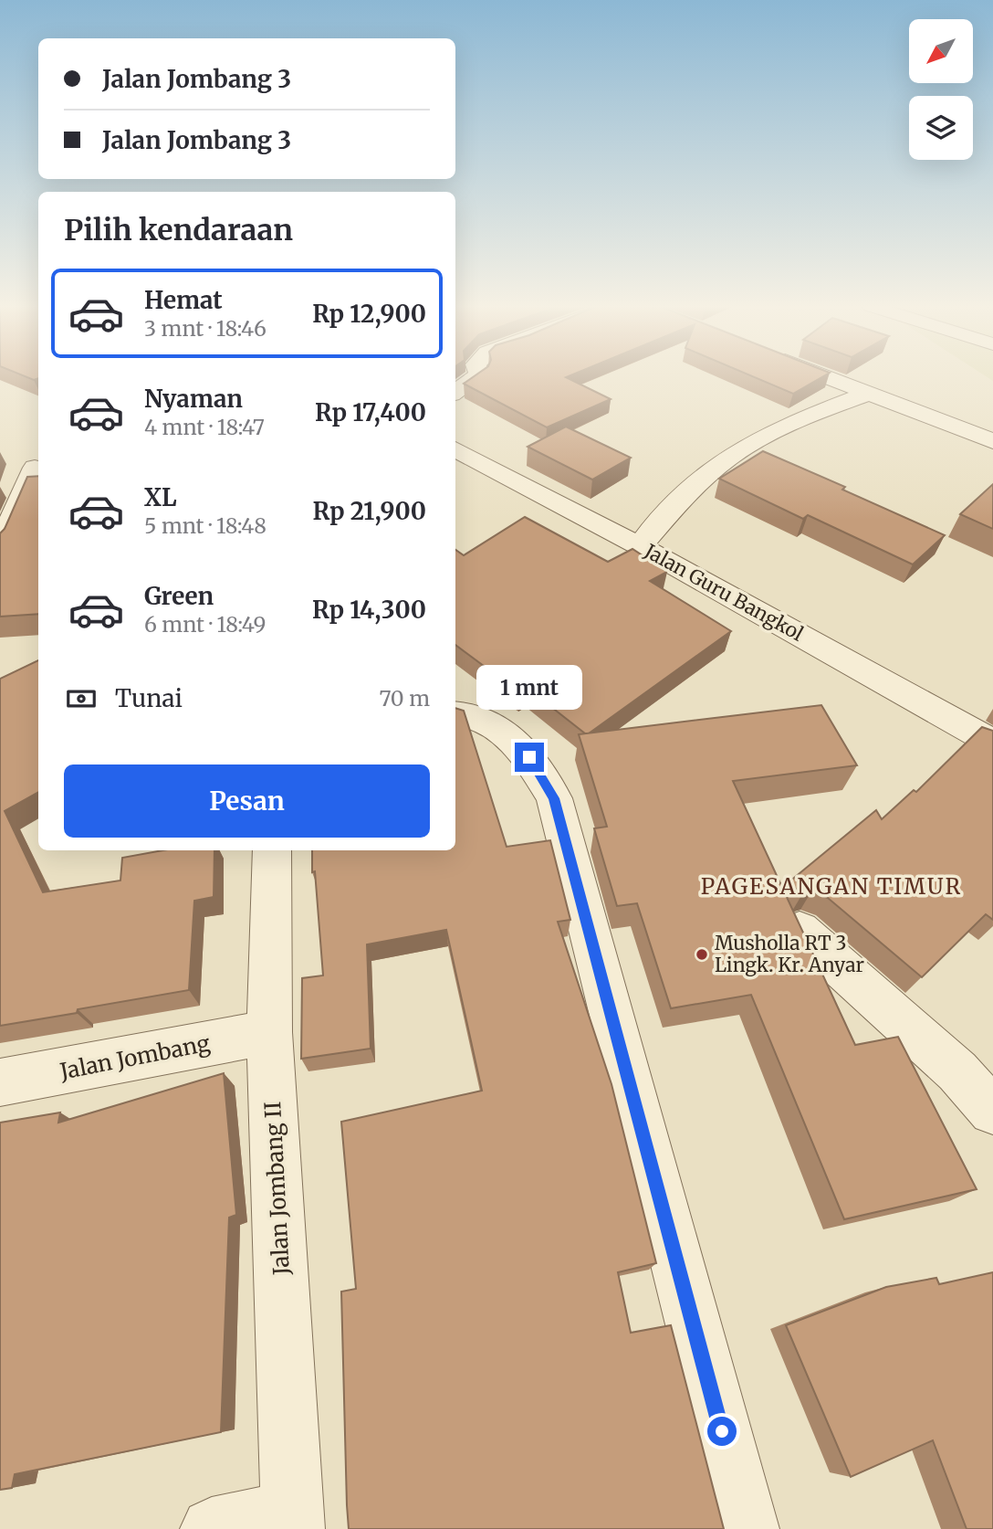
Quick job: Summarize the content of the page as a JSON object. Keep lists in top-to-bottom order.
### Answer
{
  "streets": {
    "street": ["Jalan Guru Bangkol", "Jalan Jombang", "Jalan Jombang II"]
  },
  "crossings": [
    ["Jalan Jombang", "Jalan Jombang II"]
  ],
  "districts": ["PAGESANGAN TIMUR"],
  "places": ["Musholla RT 3 Lingk. Kr. Anyar"],
  "north": "bottom left",
  "page": {
    "banner": ["Jalan Jombang 3", "Jalan Jombang 3"],
    "heading": "Pilih kendaraan",
    "list": [
      {
        "name": "Hemat",
        "note": "3 mnt · 18:46",
        "value": "Rp 12,900"
      },
      {
        "name": "Nyaman",
        "note": "4 mnt · 18:47",
        "value": "Rp 17,400"
      },
      {
        "name": "XL",
        "note": "5 mnt · 18:48",
        "value": "Rp 21,900"
      },
      {
        "name": "Green",
        "note": "6 mnt · 18:49",
        "value": "Rp 14,300"
      }
    ],
    "pay": ["Tunai", "70 m"],
    "bubble": "1 mnt",
    "buttons": "Pesan"
  }
}
